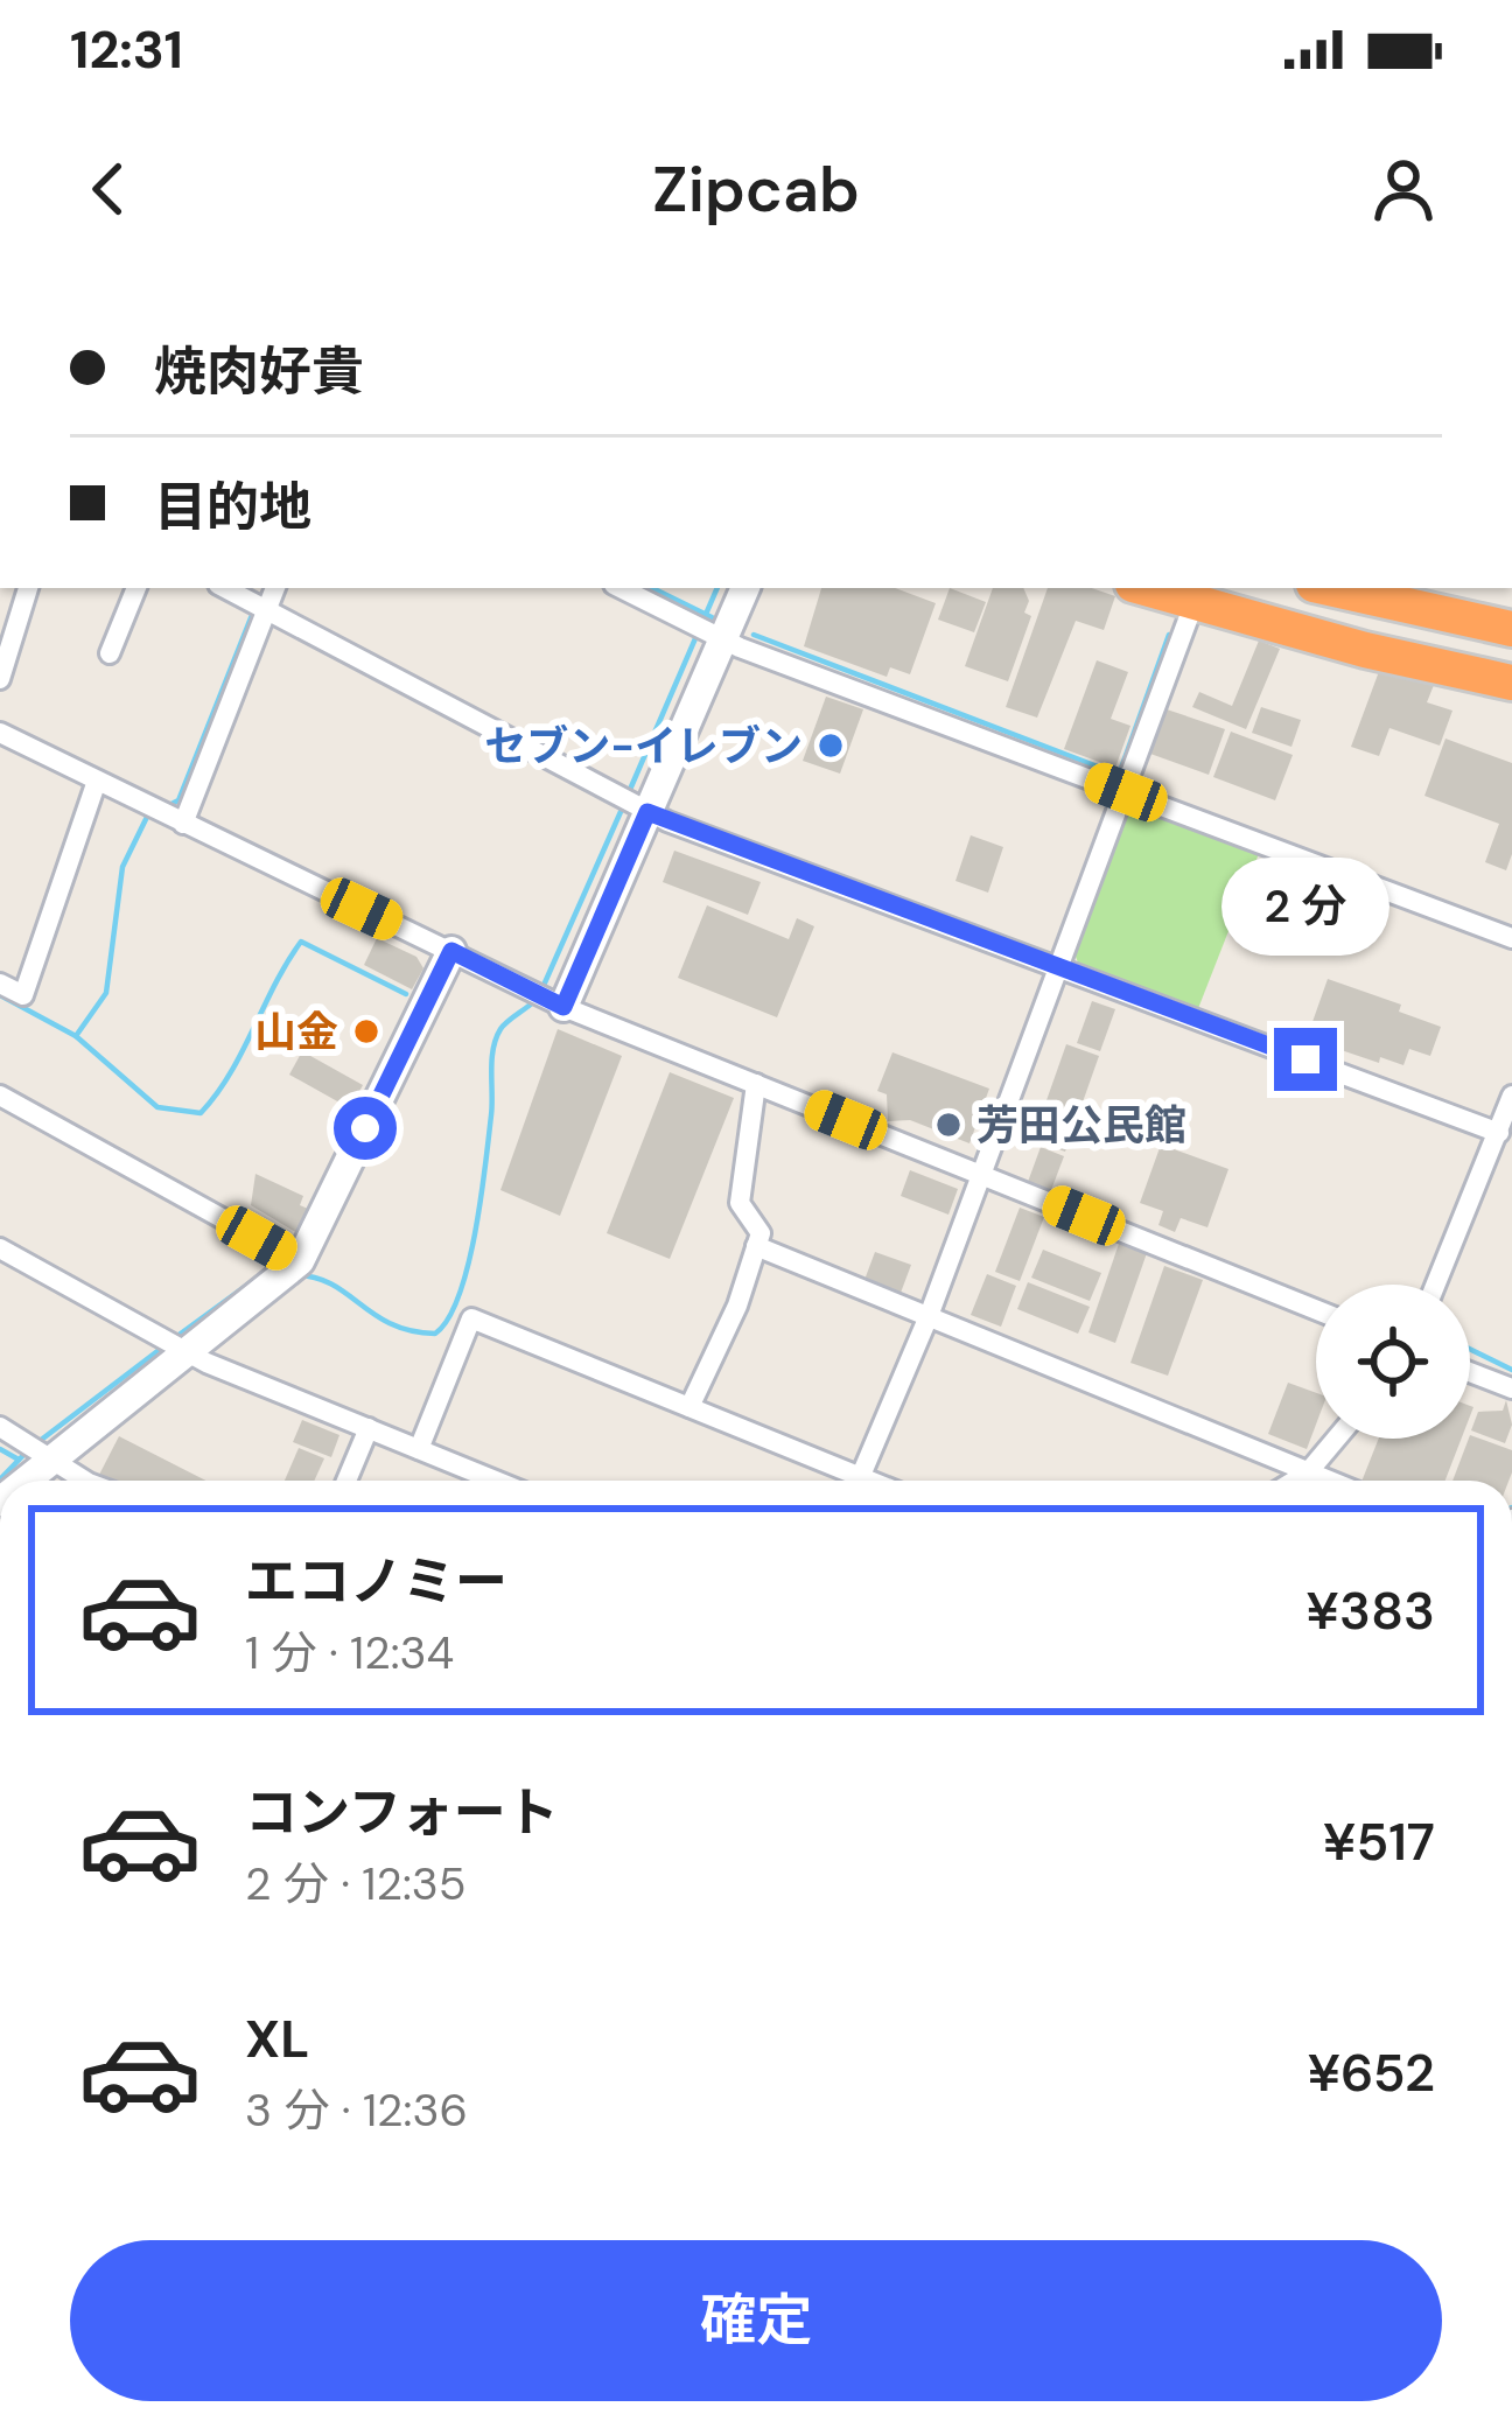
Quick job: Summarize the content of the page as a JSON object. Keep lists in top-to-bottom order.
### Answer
{
  "places": ["セブン-イレブン", "山金", "芳田公民館"],
  "page": {
    "status": "12:31",
    "header": "Zipcab",
    "banner": ["焼肉好貴", "目的地"],
    "bubble": "2 分",
    "list": [
      {
        "name": "エコノミー",
        "note": "1 分 · 12:34",
        "value": "¥383"
      },
      {
        "name": "コンフォート",
        "note": "2 分 · 12:35",
        "value": "¥517"
      },
      {
        "name": "XL",
        "note": "3 分 · 12:36",
        "value": "¥652"
      }
    ],
    "buttons": "確定"
  }
}
